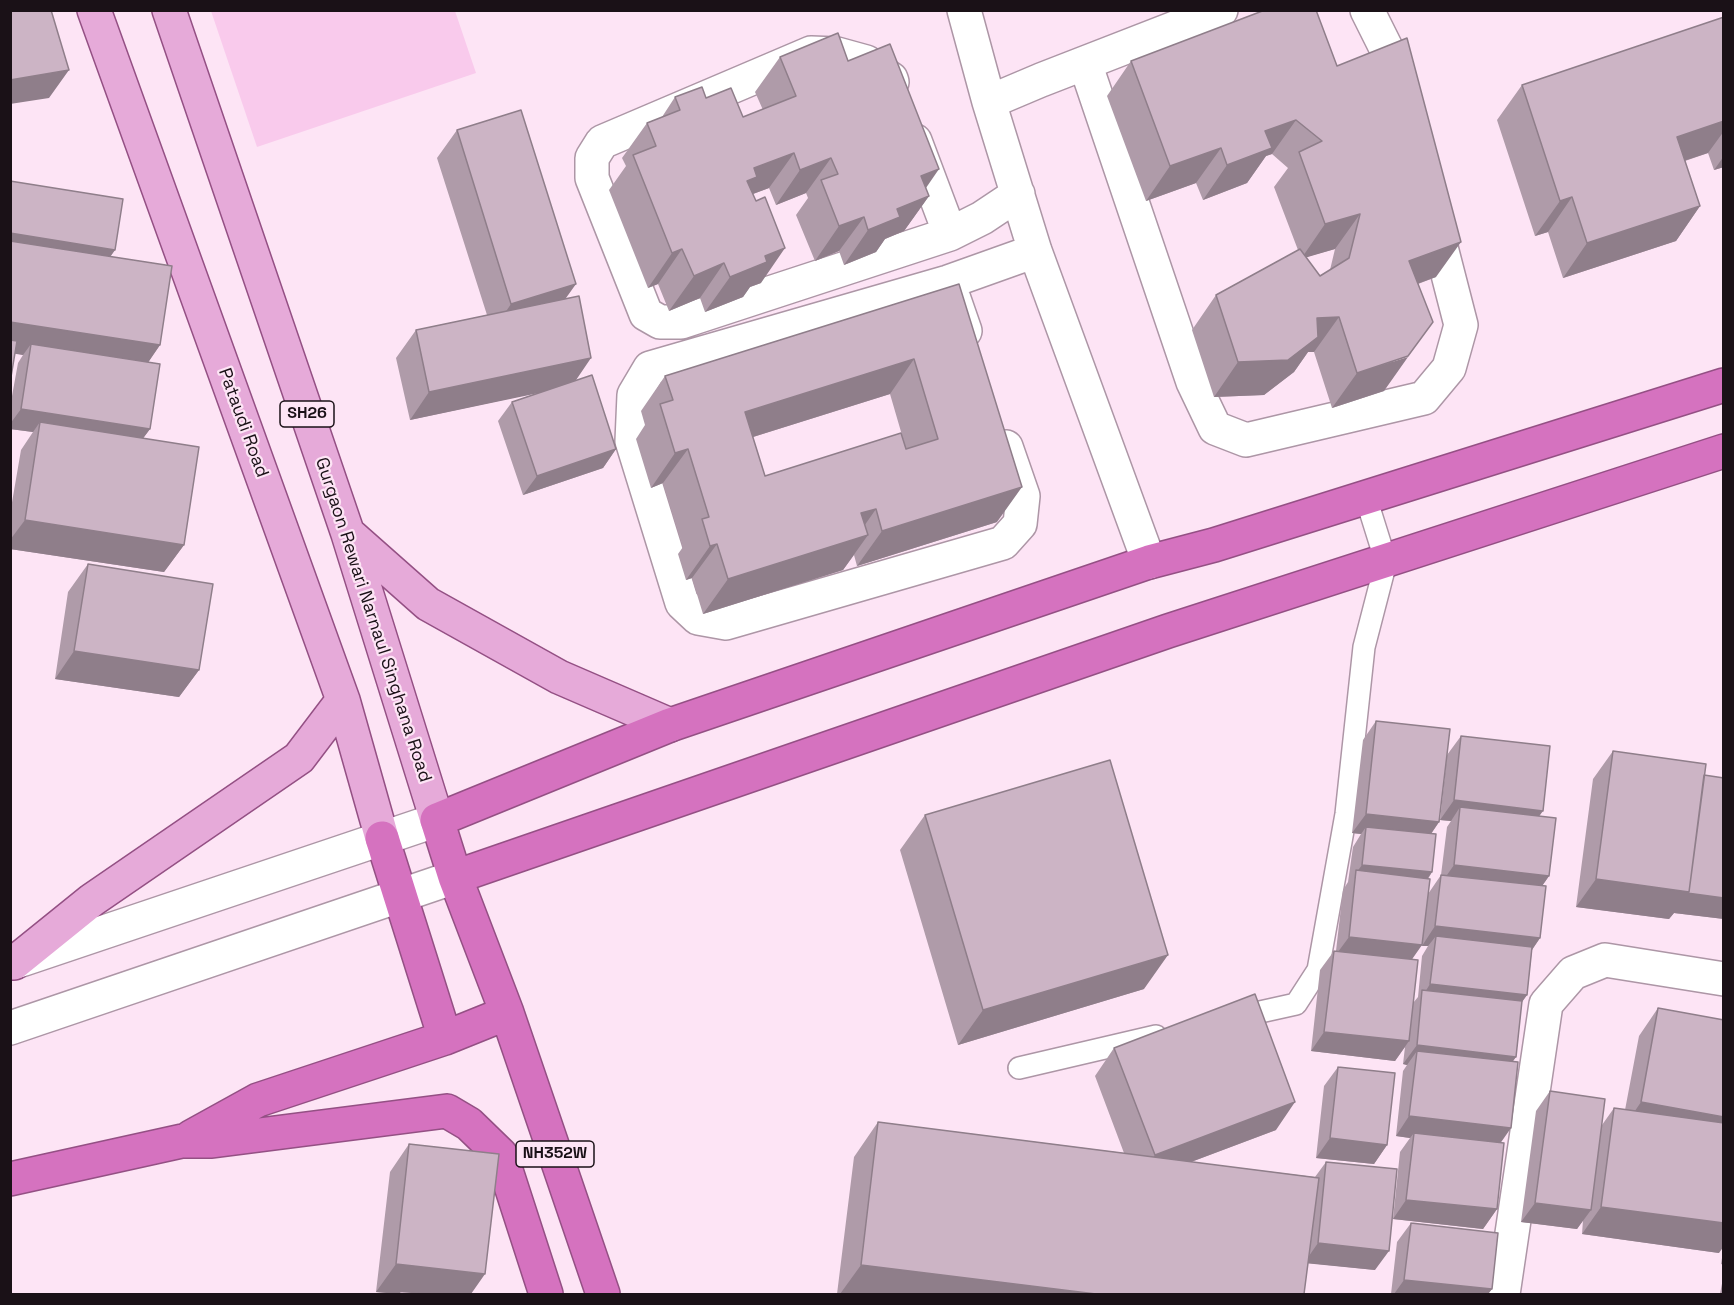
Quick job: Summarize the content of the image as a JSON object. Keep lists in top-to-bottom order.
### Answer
{
  "streets": {
    "highway": ["NH352W"],
    "main road": ["SH26", "Pataudi Road", "Gurgaon Rewari Narnaul Singhana Road"]
  },
  "crossings": [
    ["Gurgaon Rewari Narnaul Singhana Road", "NH352W"]
  ]
}
